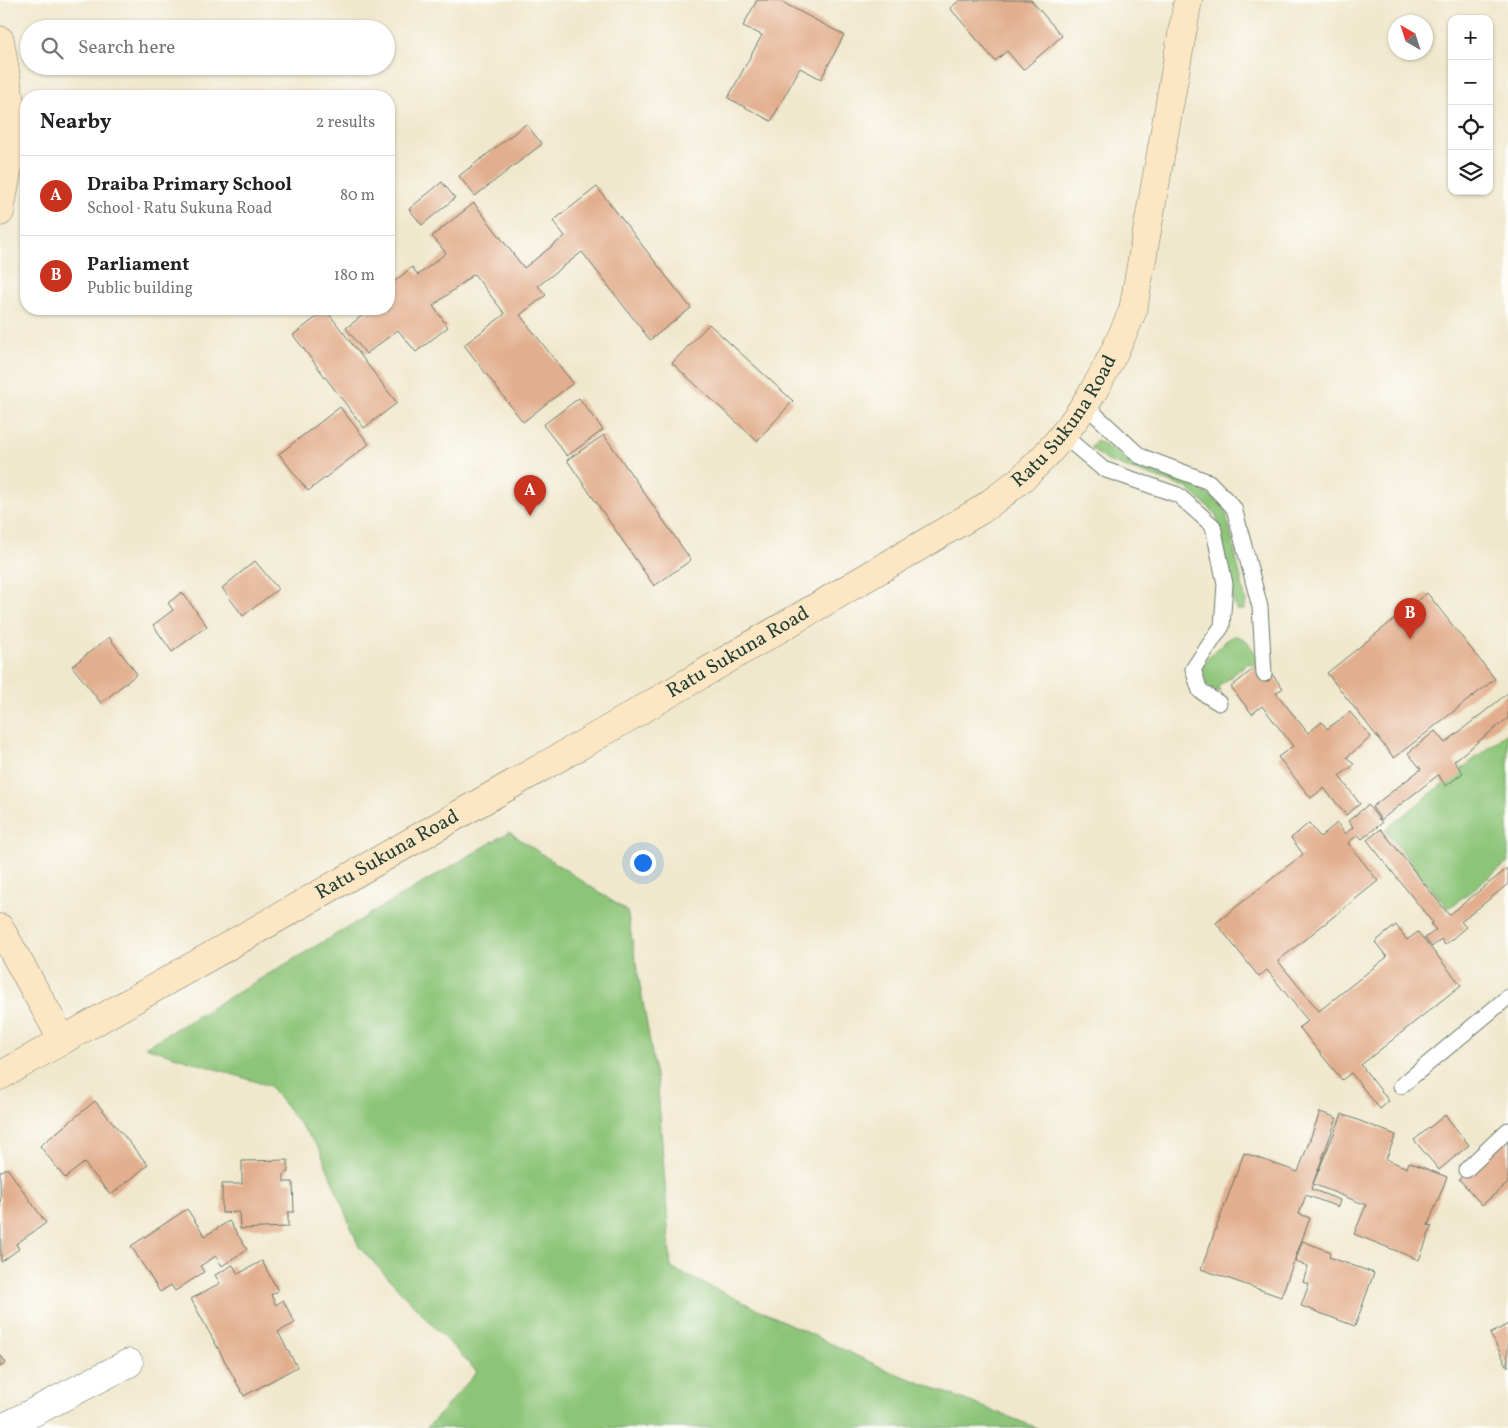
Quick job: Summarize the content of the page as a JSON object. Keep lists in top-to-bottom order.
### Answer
{
  "streets": {
    "main road": ["Ratu Sukuna Road"]
  },
  "north": "top left",
  "page": {
    "map_buttons": ["+", "−"],
    "search": "Search here",
    "heading": ["Nearby", "2 results"],
    "list": [
      {
        "mark": "A",
        "name": "Draiba Primary School",
        "note": "School · Ratu Sukuna Road",
        "value": "80 m"
      },
      {
        "mark": "B",
        "name": "Parliament",
        "note": "Public building",
        "value": "180 m"
      }
    ],
    "pins": ["A", "B"]
  }
}
